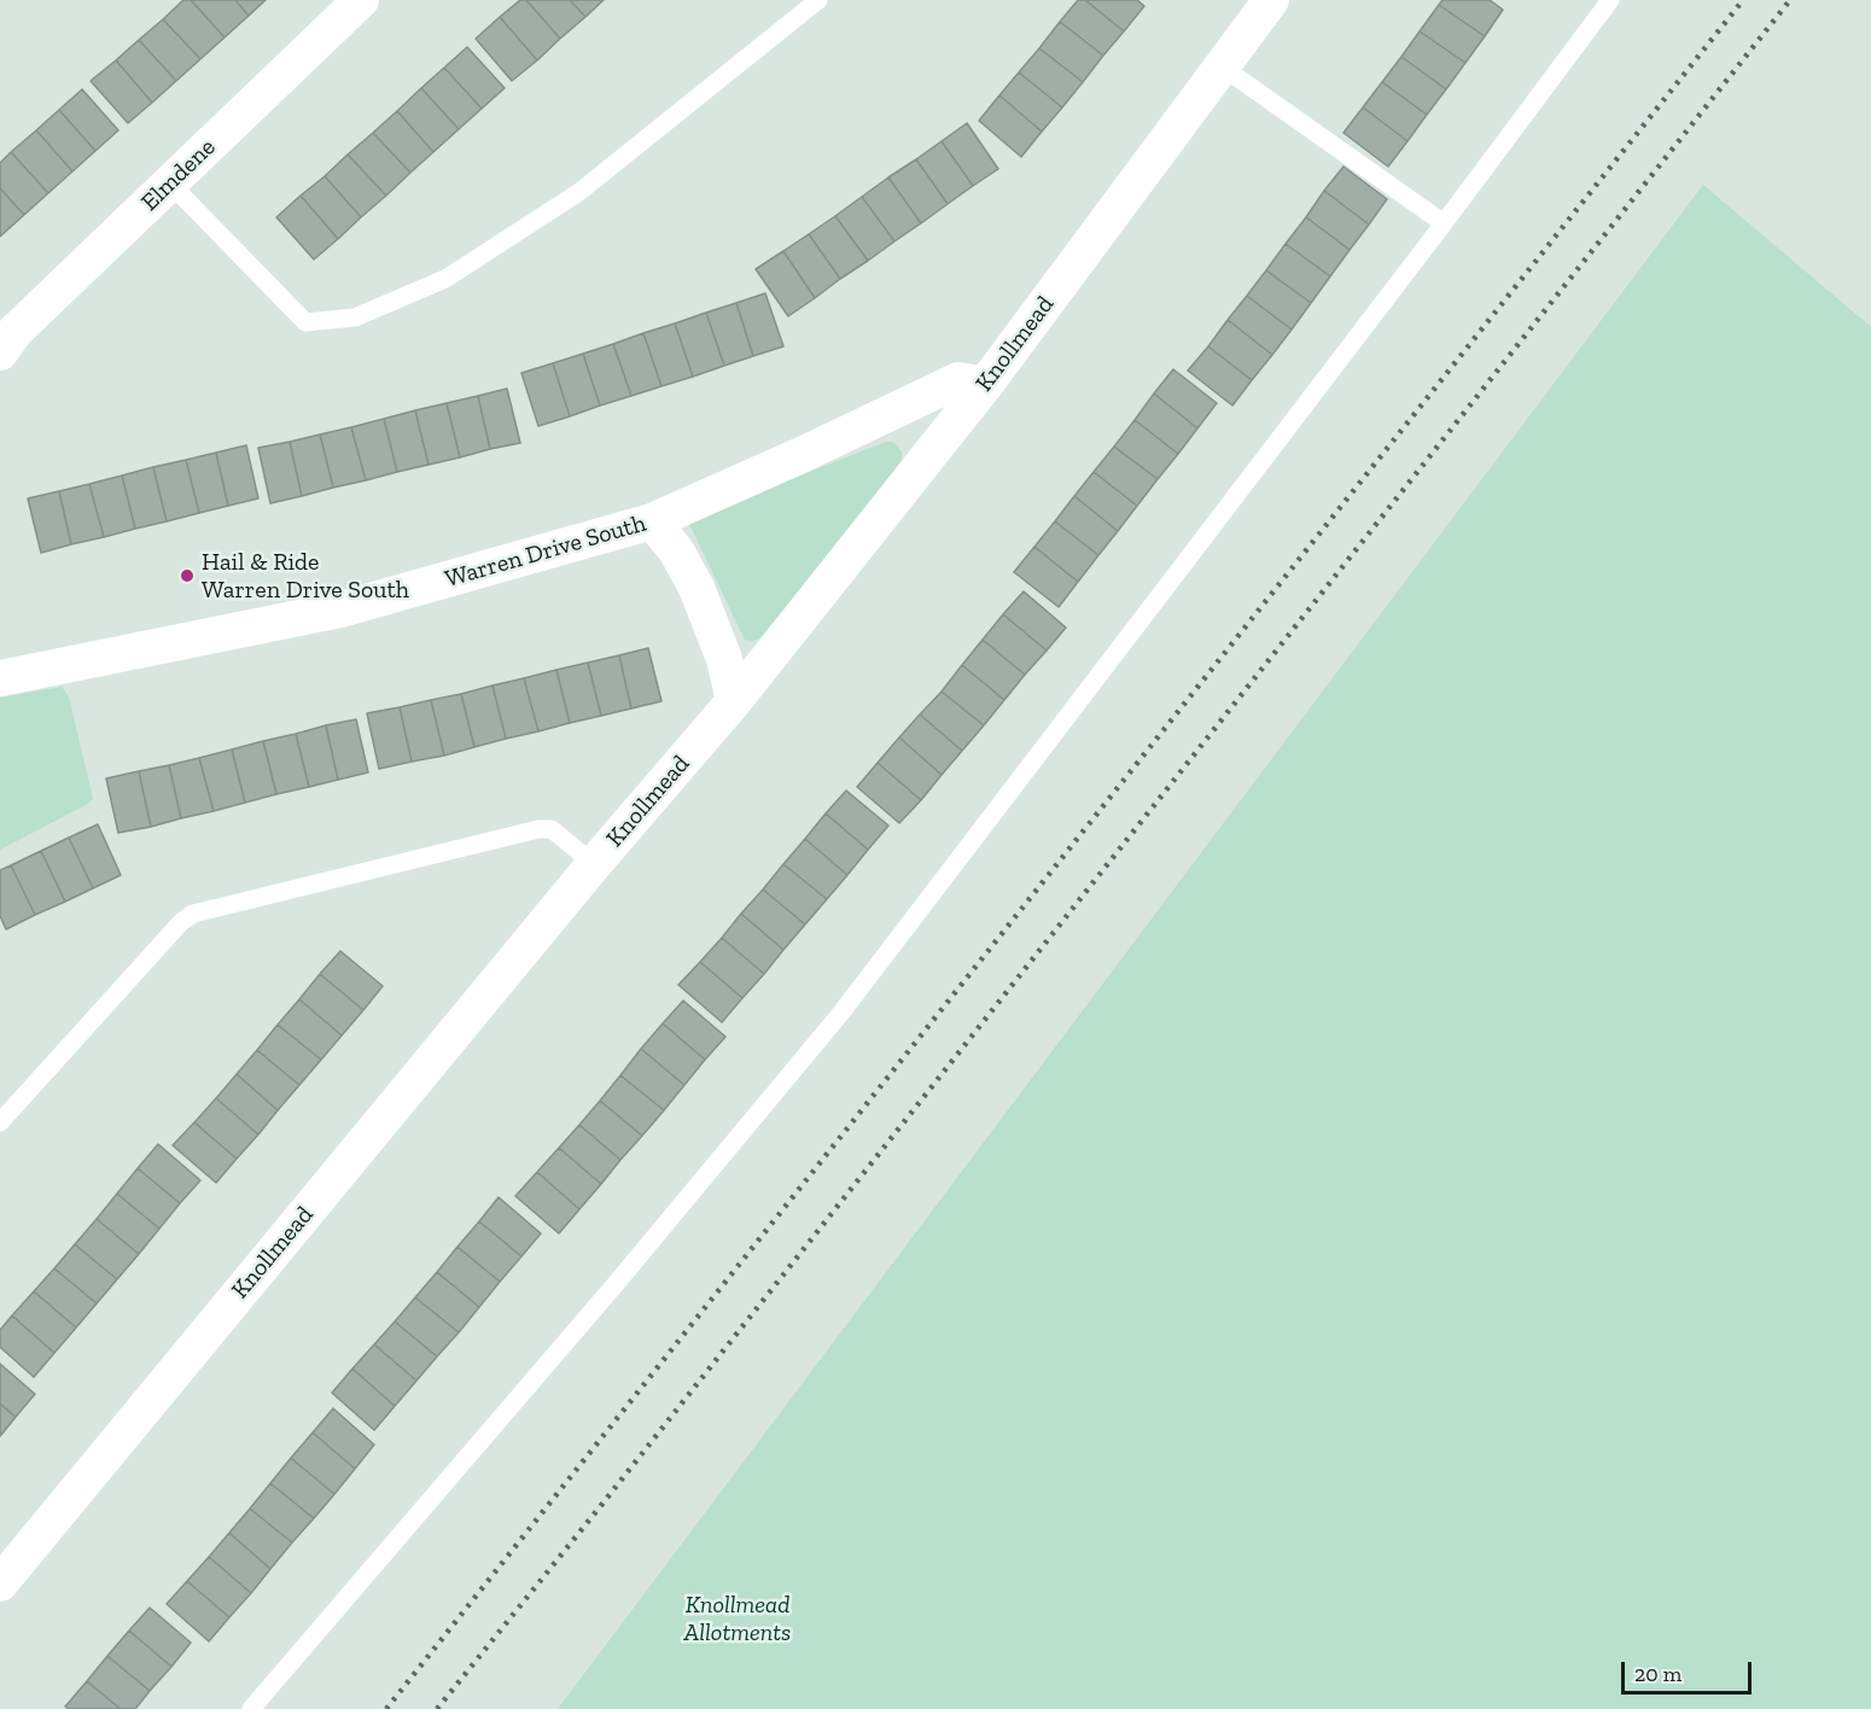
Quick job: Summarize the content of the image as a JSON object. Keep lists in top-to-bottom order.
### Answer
{
  "streets": {
    "street": ["Elmdene", "Knollmead", "Warren Drive South"]
  },
  "crossings": [
    ["Knollmead", "Warren Drive South"]
  ],
  "parks": ["Knollmead Allotments"],
  "places": ["Hail & Ride Warren Drive South"],
  "scale_bar": "20 m"
}
